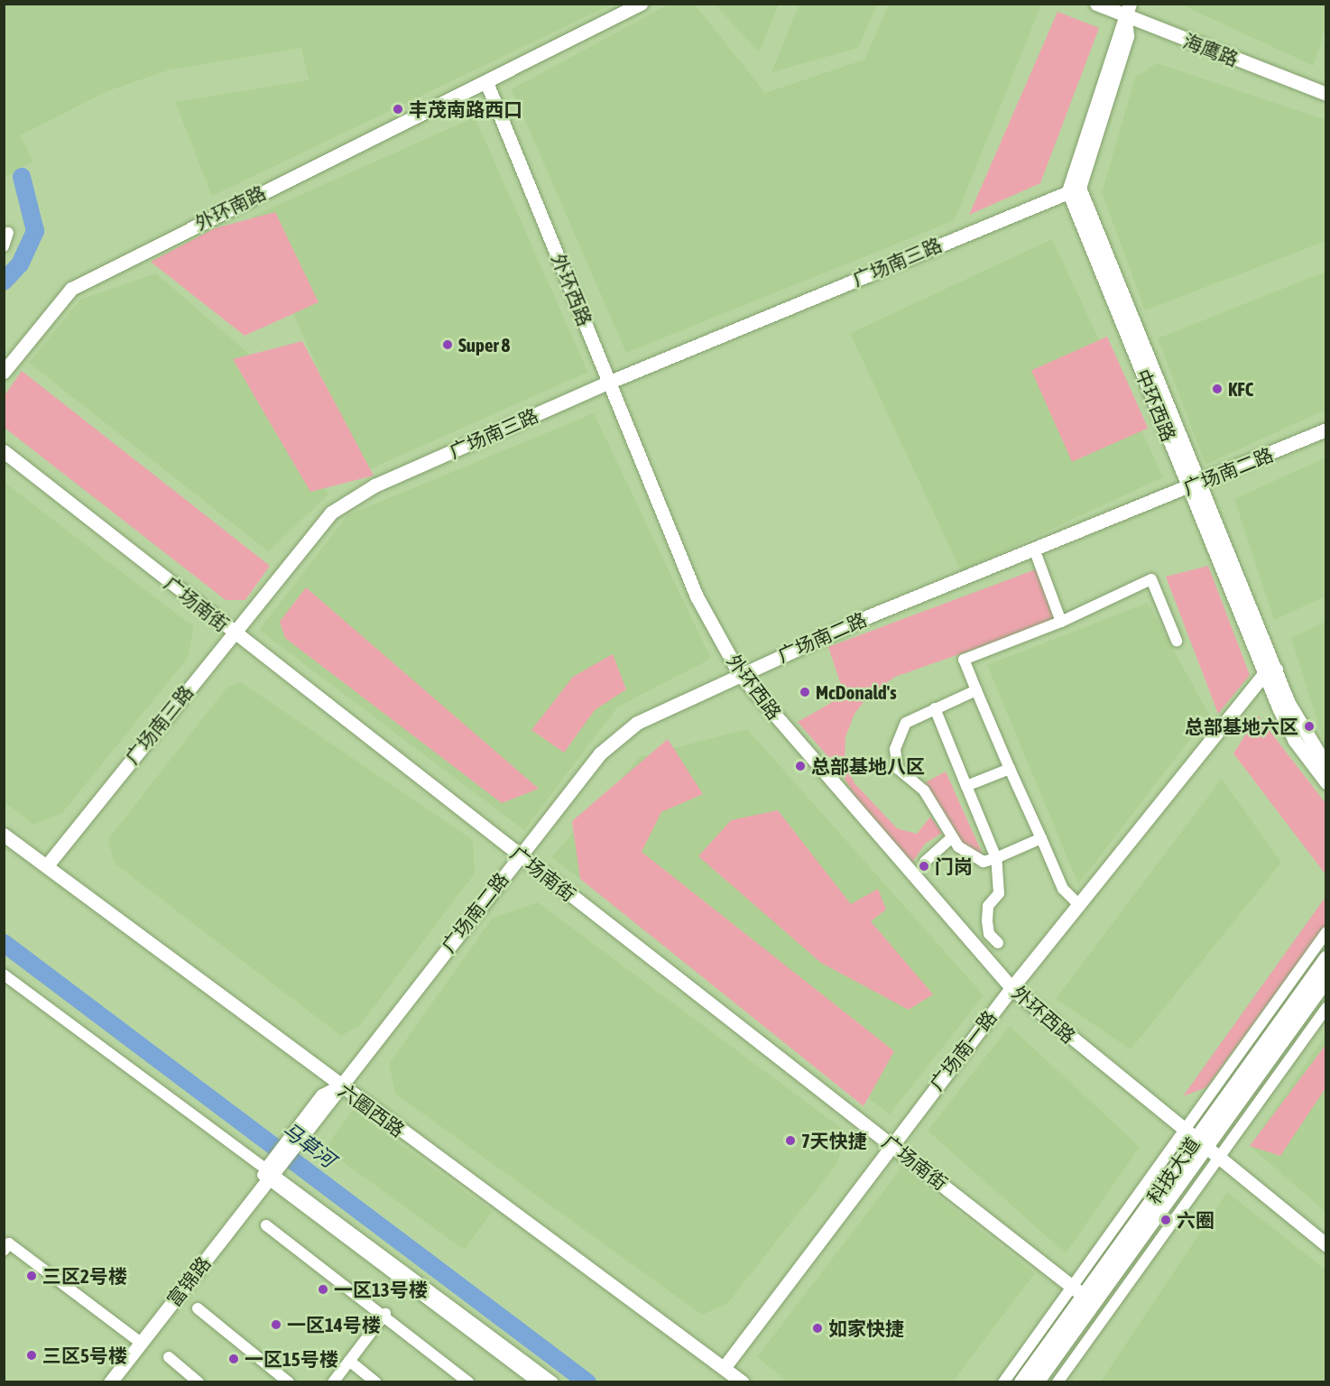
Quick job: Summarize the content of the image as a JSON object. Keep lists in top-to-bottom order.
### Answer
{
  "streets": {
    "main road": ["科技大道"],
    "street": [
      "海鹰路",
      "外环南路",
      "广场南三路",
      "外环西路",
      "中环西路",
      "广场南二路",
      "广场南街",
      "广场南一路",
      "六圈西路",
      "富锦路"
    ]
  },
  "crossings": [
    ["外环南路", "外环西路"],
    ["广场南三路", "外环西路"],
    ["广场南三路", "中环西路"],
    ["广场南三路", "广场南街"],
    ["广场南三路", "六圈西路"],
    ["外环西路", "广场南二路"],
    ["外环西路", "广场南一路"],
    ["外环西路", "科技大道"],
    ["中环西路", "广场南二路"],
    ["中环西路", "广场南一路"],
    ["广场南二路", "广场南街"],
    ["广场南二路", "六圈西路"],
    ["广场南二路", "富锦路"],
    ["广场南街", "广场南一路"],
    ["广场南街", "科技大道"],
    ["广场南一路", "六圈西路"],
    ["六圈西路", "富锦路"]
  ],
  "water": ["马草河"],
  "places": [
    "丰茂南路西口",
    "Super 8",
    "KFC",
    "McDonald's",
    "总部基地六区",
    "总部基地八区",
    "门岗",
    "7天快捷",
    "六圈",
    "三区2号楼",
    "一区13号楼",
    "一区14号楼",
    "如家快捷",
    "三区5号楼",
    "一区15号楼"
  ]
}
